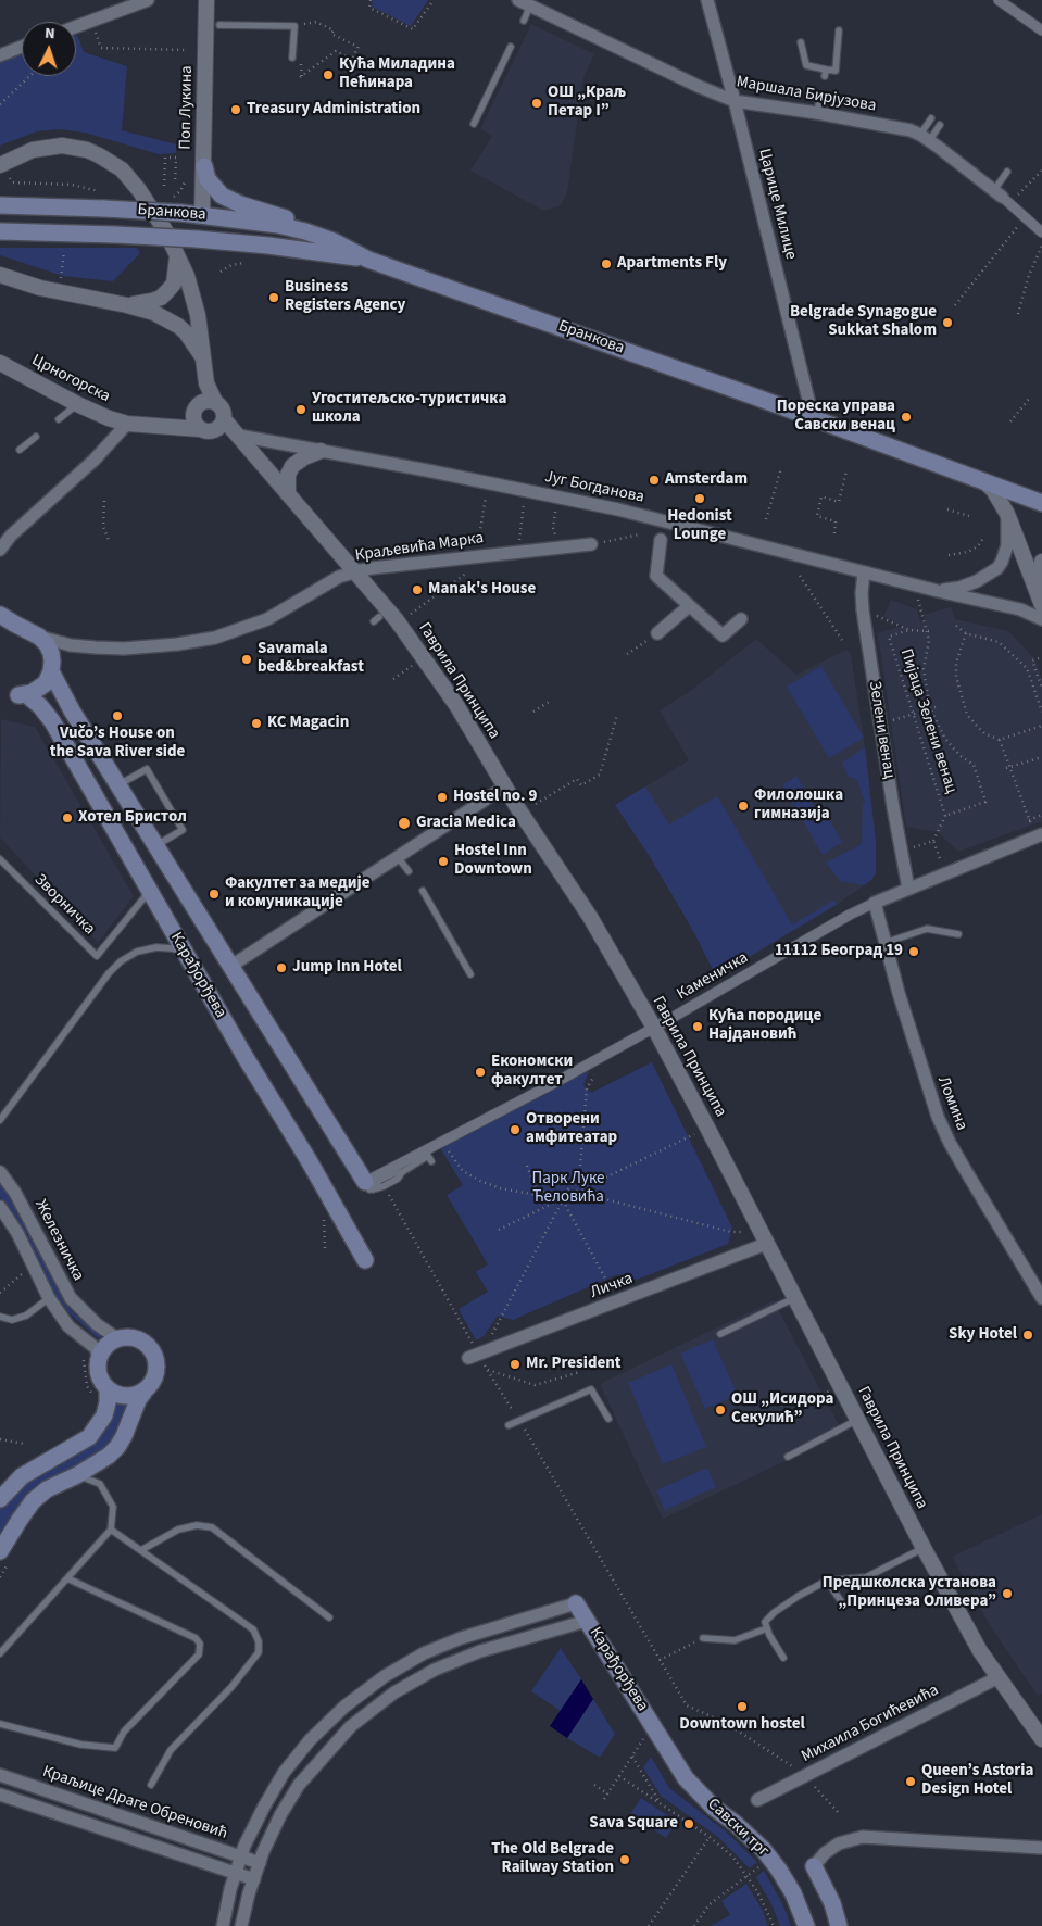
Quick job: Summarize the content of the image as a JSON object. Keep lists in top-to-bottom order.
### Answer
{
  "streets": {
    "main road": ["Бранкова", "Карађорђева", "Савски трг"],
    "street": [
      "Маршала Бирјузова",
      "Поп Лукина",
      "Царице Милице",
      "Црногорска",
      "Југ Богданова",
      "Краљевића Марка",
      "Гаврила Принципа",
      "Зелени венац",
      "Каменичка",
      "Ломина",
      "Железничка",
      "Личка",
      "Михаила Богићевића",
      "Краљице Драге Обреновић"
    ],
    "lane": ["Зворничка"],
    "path": ["Пијаца Зелени венац"]
  },
  "crossings": [
    ["Маршала Бирјузова", "Царице Милице"],
    ["Поп Лукина", "Бранкова"],
    ["Царице Милице", "Бранкова"],
    ["Југ Богданова", "Гаврила Принципа"],
    ["Југ Богданова", "Зелени венац"],
    ["Краљевића Марка", "Гаврила Принципа"],
    ["Гаврила Принципа", "Каменичка"],
    ["Гаврила Принципа", "Личка"],
    ["Гаврила Принципа", "Михаила Богићевића"],
    ["Зворничка", "Карађорђева"],
    ["Карађорђева", "Каменичка"],
    ["Карађорђева", "Савски трг"],
    ["Каменичка", "Ломина"]
  ],
  "parks": ["Парк Луке Ћеловића"],
  "places": [
    "Кућа Миладина Пећинара",
    "ОШ „Краљ Петар I”",
    "Treasury Administration",
    "Apartments Fly",
    "Business Registers Agency",
    "Belgrade Synagogue Sukkat Shalom",
    "Угоститељско-туристичка школа",
    "Пореска управа Савски венац",
    "Amsterdam",
    "Hedonist Lounge",
    "Manak's House",
    "Savamala bed&breakfast",
    "Vučo’s House on the Sava River side",
    "KC Magacin",
    "Hostel no. 9",
    "Филолошка гимназија",
    "Хотел Бристол",
    "Gracia Medica",
    "Hostel Inn Downtown",
    "Факултет за медије и комуникације",
    "11112 Београд 19",
    "Jump Inn Hotel",
    "Кућа породице Најдановић",
    "Економски факултет",
    "Отворени амфитеатар",
    "Sky Hotel",
    "Mr. President",
    "ОШ „Исидора Секулић”",
    "Предшколска установа „Принцеза Оливера”",
    "Downtown hostel",
    "Queen’s Astoria Design Hotel",
    "Sava Square",
    "The Old Belgrade Railway Station"
  ],
  "north": "top"
}
